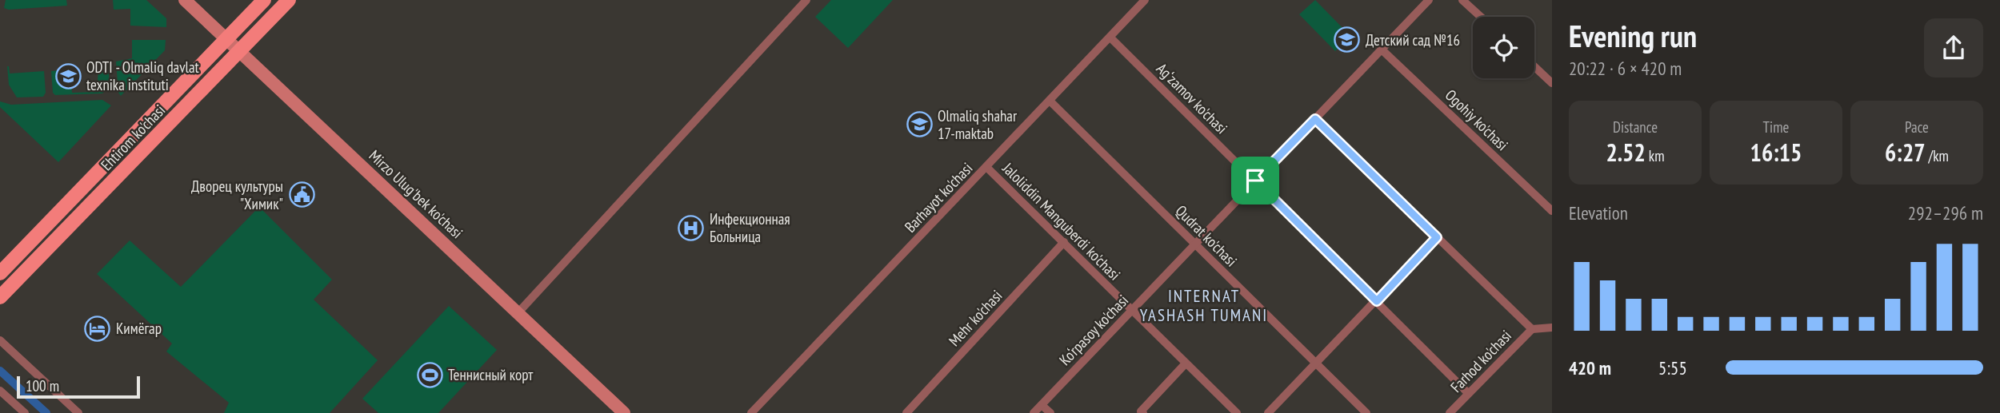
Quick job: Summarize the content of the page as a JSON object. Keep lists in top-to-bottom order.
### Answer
{
  "streets": {
    "main road": ["Ehtirom ko'chasi", "Mirzo Ulug'bek ko'chasi"],
    "street": [
      "Ag‘zamov ko'chasi",
      "Ogohiy ko'chasi",
      "Barhayot ko'chasi",
      "Jaloliddin Manguberdi ko'chasi",
      "Qudrat ko'chasi",
      "Mehr ko'chasi",
      "Ko‘rpasoy ko'chasi",
      "Farhod ko'chasi"
    ]
  },
  "crossings": [
    ["Ag‘zamov ko'chasi", "Barhayot ko'chasi"],
    ["Ag‘zamov ko'chasi", "Ko‘rpasoy ko'chasi"],
    ["Ag‘zamov ko'chasi", "Farhod ko'chasi"],
    ["Ogohiy ko'chasi", "Ko‘rpasoy ko'chasi"],
    ["Ehtirom ko'chasi", "Mirzo Ulug'bek ko'chasi"],
    ["Barhayot ko'chasi", "Jaloliddin Manguberdi ko'chasi"],
    ["Barhayot ko'chasi", "Qudrat ko'chasi"],
    ["Jaloliddin Manguberdi ko'chasi", "Mehr ko'chasi"],
    ["Jaloliddin Manguberdi ko'chasi", "Ko‘rpasoy ko'chasi"],
    ["Qudrat ko'chasi", "Ko‘rpasoy ko'chasi"]
  ],
  "districts": ["INTERNAT YASHASH TUMANI"],
  "places": {
    "school or university": ["Детский сад №16", "ODTI - Olmaliq davlat texnika instituti", "Olmaliq shahar 17-maktab"],
    "public building": ["Дворец культуры \"Химик\""],
    "hospital": ["Инфекционная Больница"],
    "hotel": ["Кимёгар"],
    "sports": ["Теннисный корт"]
  },
  "scale_bar": "100 m",
  "page": {
    "heading": ["Evening run", "20:22 · 6 × 420 m"],
    "stats": [
      ["Distance", "2.52 km"],
      ["Time", "16:15"],
      ["Pace", "6:27 /km"]
    ],
    "chart": ["Elevation", "292–296 m"],
    "list": [
      {
        "name": "420 m",
        "note": "5:55"
      }
    ],
    "scale": "100 m"
  }
}
